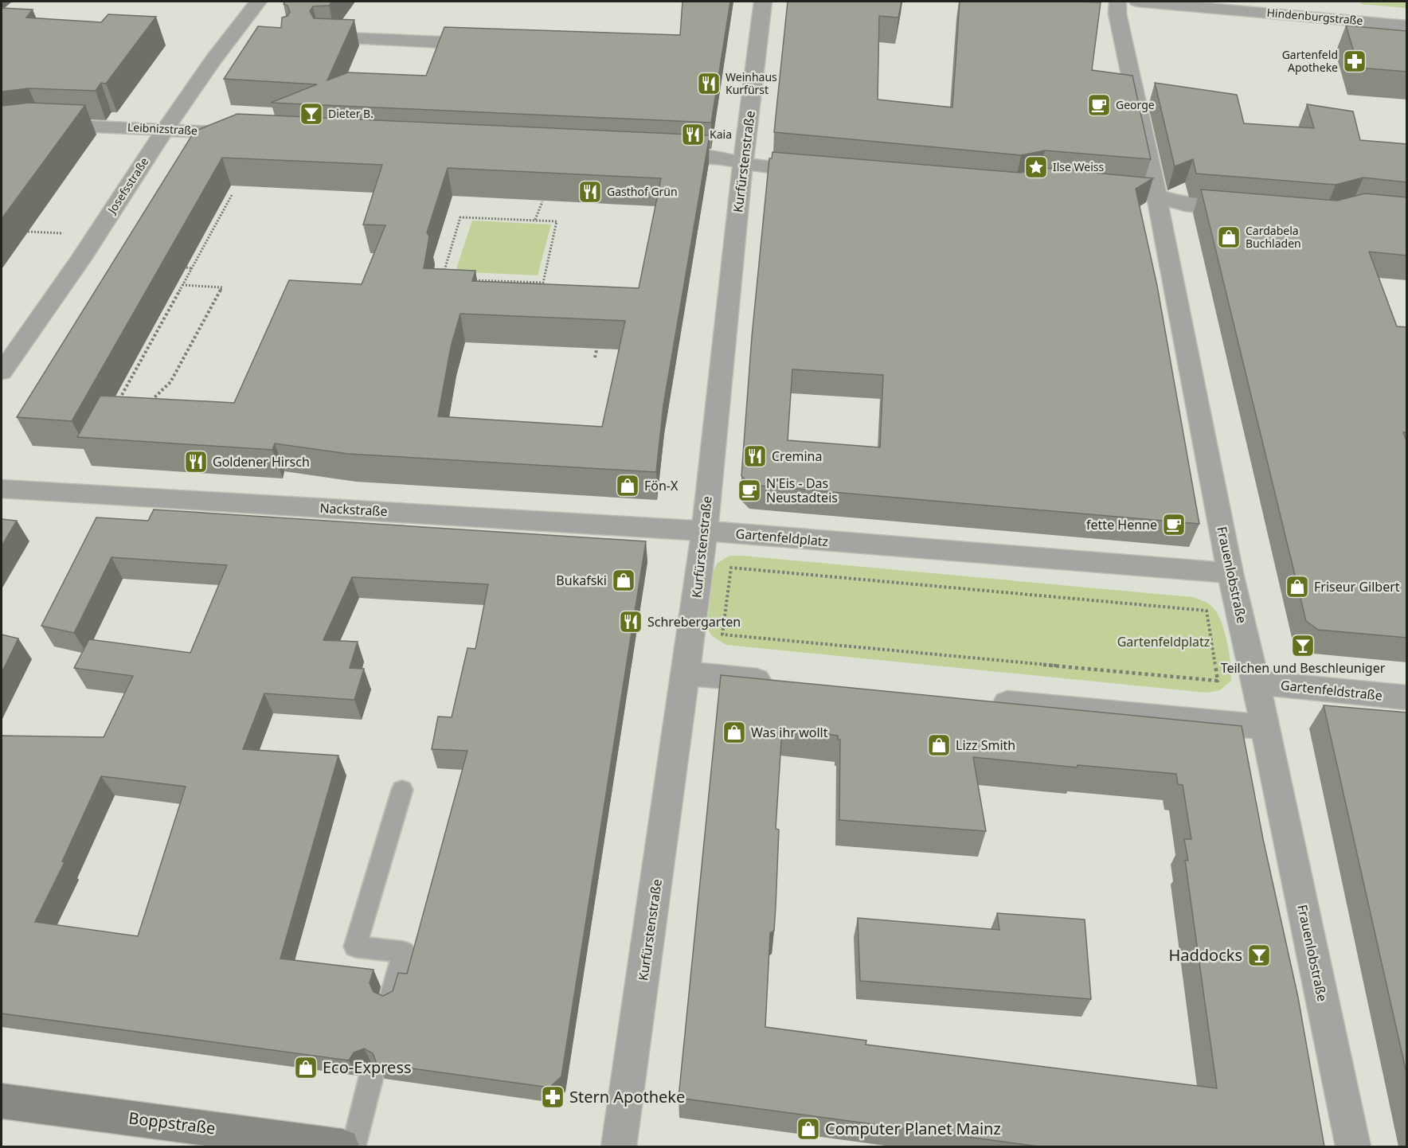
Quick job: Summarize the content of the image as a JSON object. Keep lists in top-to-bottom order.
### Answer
{
  "streets": {
    "street": [
      "Hindenburgstraße",
      "Leibnizstraße",
      "Kurfürstenstraße",
      "Josefsstraße",
      "Nackstraße",
      "Gartenfeldplatz",
      "Frauenlobstraße",
      "Gartenfeldstraße",
      "Boppstraße"
    ]
  },
  "crossings": [
    ["Leibnizstraße", "Josefsstraße"],
    ["Kurfürstenstraße", "Nackstraße"],
    ["Kurfürstenstraße", "Gartenfeldplatz"],
    ["Nackstraße", "Gartenfeldplatz"],
    ["Gartenfeldplatz", "Frauenlobstraße"],
    ["Frauenlobstraße", "Gartenfeldstraße"]
  ],
  "parks": ["Gartenfeldplatz"],
  "places": {
    "pharmacy": ["Gartenfeld Apotheke", "Stern Apotheke"],
    "restaurant": [
      "Weinhaus Kurfürst",
      "Kaia",
      "Gasthof Grün",
      "Cremina",
      "Goldener Hirsch",
      "Schrebergarten"
    ],
    "cafe": ["George", "N'Eis - Das Neustadteis", "fette Henne"],
    "bar": ["Dieter B.", "Teilchen und Beschleuniger", "Haddocks"],
    "place": ["Ilse Weiss"],
    "shop": [
      "Cardabela Buchladen",
      "Fön-X",
      "Bukafski",
      "Friseur Gilbert",
      "Was ihr wollt",
      "Lizz Smith",
      "Eco-Express",
      "Computer Planet Mainz"
    ]
  }
}
